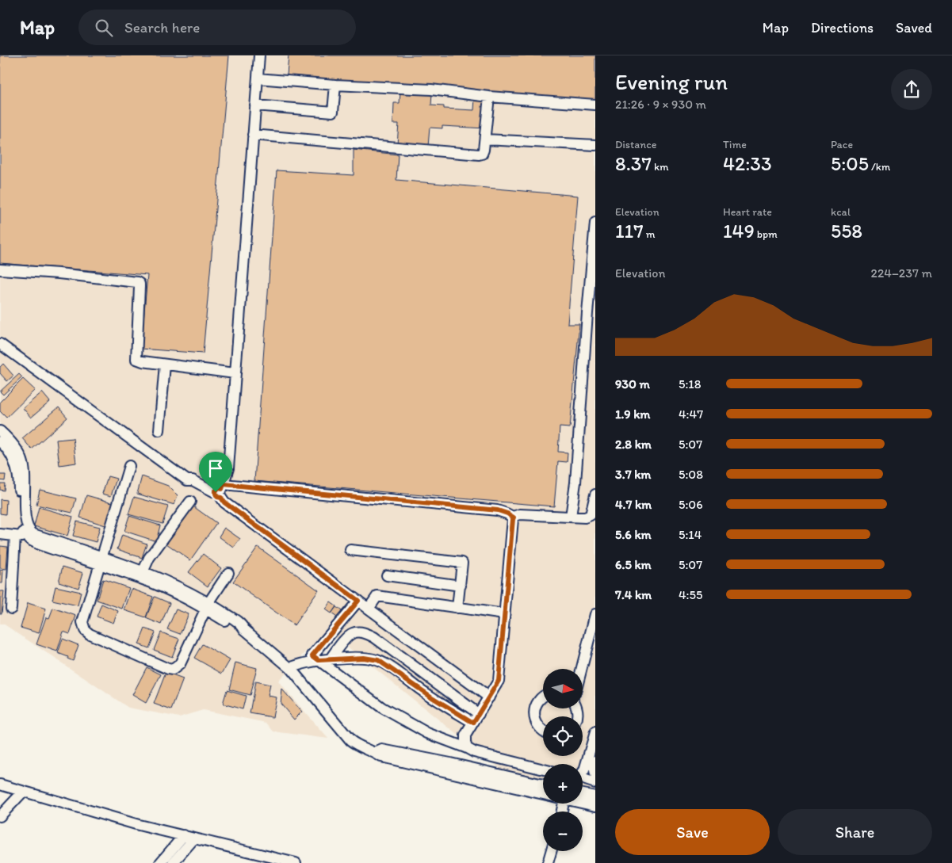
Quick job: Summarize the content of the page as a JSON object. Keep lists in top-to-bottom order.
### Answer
{
  "north": "right",
  "page": {
    "header": "Map",
    "search": "Search here",
    "nav": ["Map", "Directions", "Saved"],
    "heading": ["Evening run", "21:26 · 9 × 930 m"],
    "stats": [
      ["Distance", "8.37 km"],
      ["Time", "42:33"],
      ["Pace", "5:05 /km"],
      ["Elevation", "117 m"],
      ["Heart rate", "149 bpm"],
      ["kcal", "558"]
    ],
    "chart": ["Elevation", "224–237 m"],
    "list": [
      {
        "name": "930 m",
        "note": "5:18"
      },
      {
        "name": "1.9 km",
        "note": "4:47"
      },
      {
        "name": "2.8 km",
        "note": "5:07"
      },
      {
        "name": "3.7 km",
        "note": "5:08"
      },
      {
        "name": "4.7 km",
        "note": "5:06"
      },
      {
        "name": "5.6 km",
        "note": "5:14"
      },
      {
        "name": "6.5 km",
        "note": "5:07"
      },
      {
        "name": "7.4 km",
        "note": "4:55"
      }
    ],
    "map_buttons": ["+", "−"],
    "buttons": ["Save", "Share"]
  }
}
